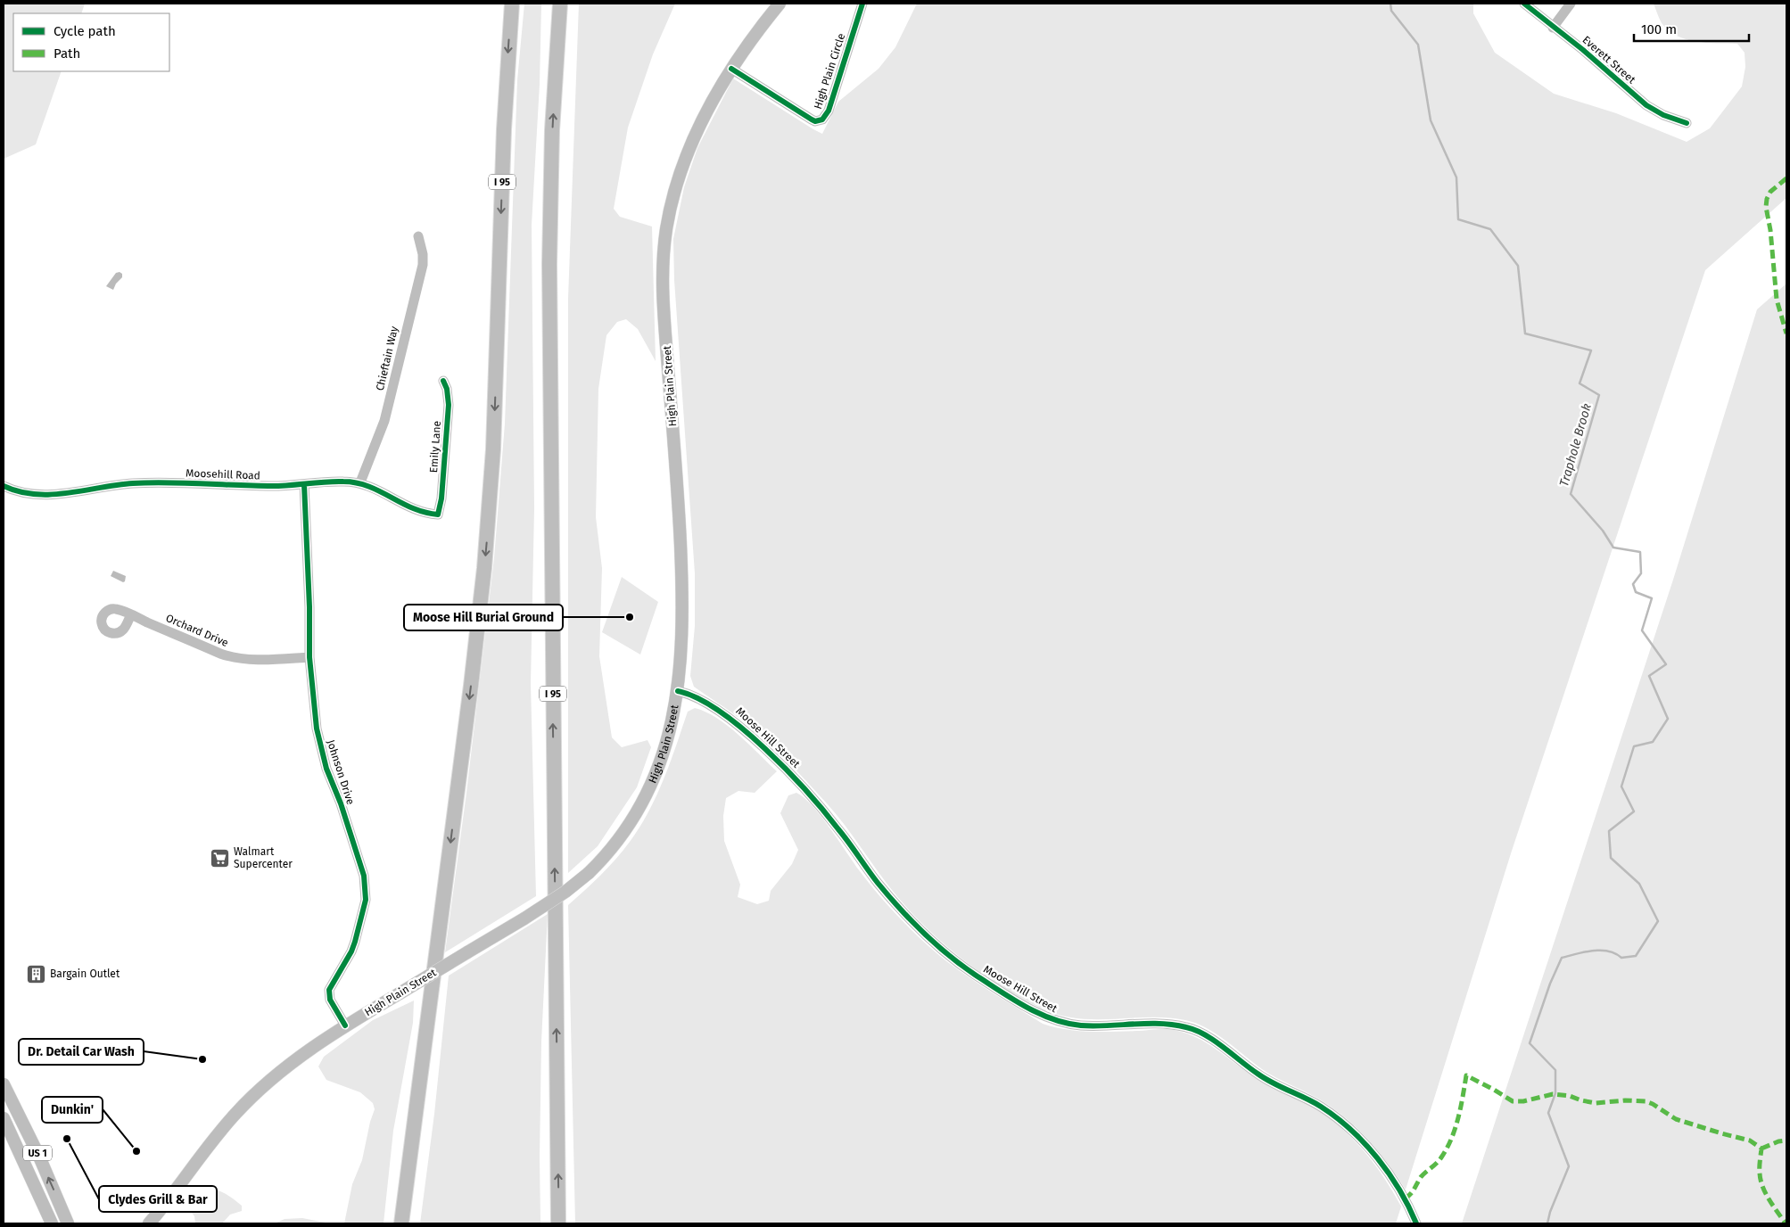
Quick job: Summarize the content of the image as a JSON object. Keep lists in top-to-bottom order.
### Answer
{
  "streets": {
    "highway": ["I 95"],
    "main road": ["High Plain Street", "US 1"],
    "street": [
      "Everett Street",
      "High Plain Circle",
      "Chieftain Way",
      "Emily Lane",
      "Moosehill Road",
      "Orchard Drive",
      "Moose Hill Street",
      "Johnson Drive"
    ]
  },
  "crossings": [
    ["High Plain Circle", "High Plain Street"],
    ["Chieftain Way", "Moosehill Road"],
    ["High Plain Street", "Moose Hill Street"],
    ["High Plain Street", "Johnson Drive"],
    ["Emily Lane", "Moosehill Road"],
    ["Moosehill Road", "Johnson Drive"],
    ["Orchard Drive", "Johnson Drive"]
  ],
  "water": ["Traphole Brook"],
  "places": {
    "other": [
      "Moose Hill Burial Ground",
      "Dr. Detail Car Wash",
      "Clydes Grill & Bar",
      "Dunkin'"
    ],
    "supermarket": ["Walmart Supercenter"],
    "building": ["Bargain Outlet"]
  },
  "legend": ["Cycle path", "Path"],
  "scale_bar": "100 m"
}
